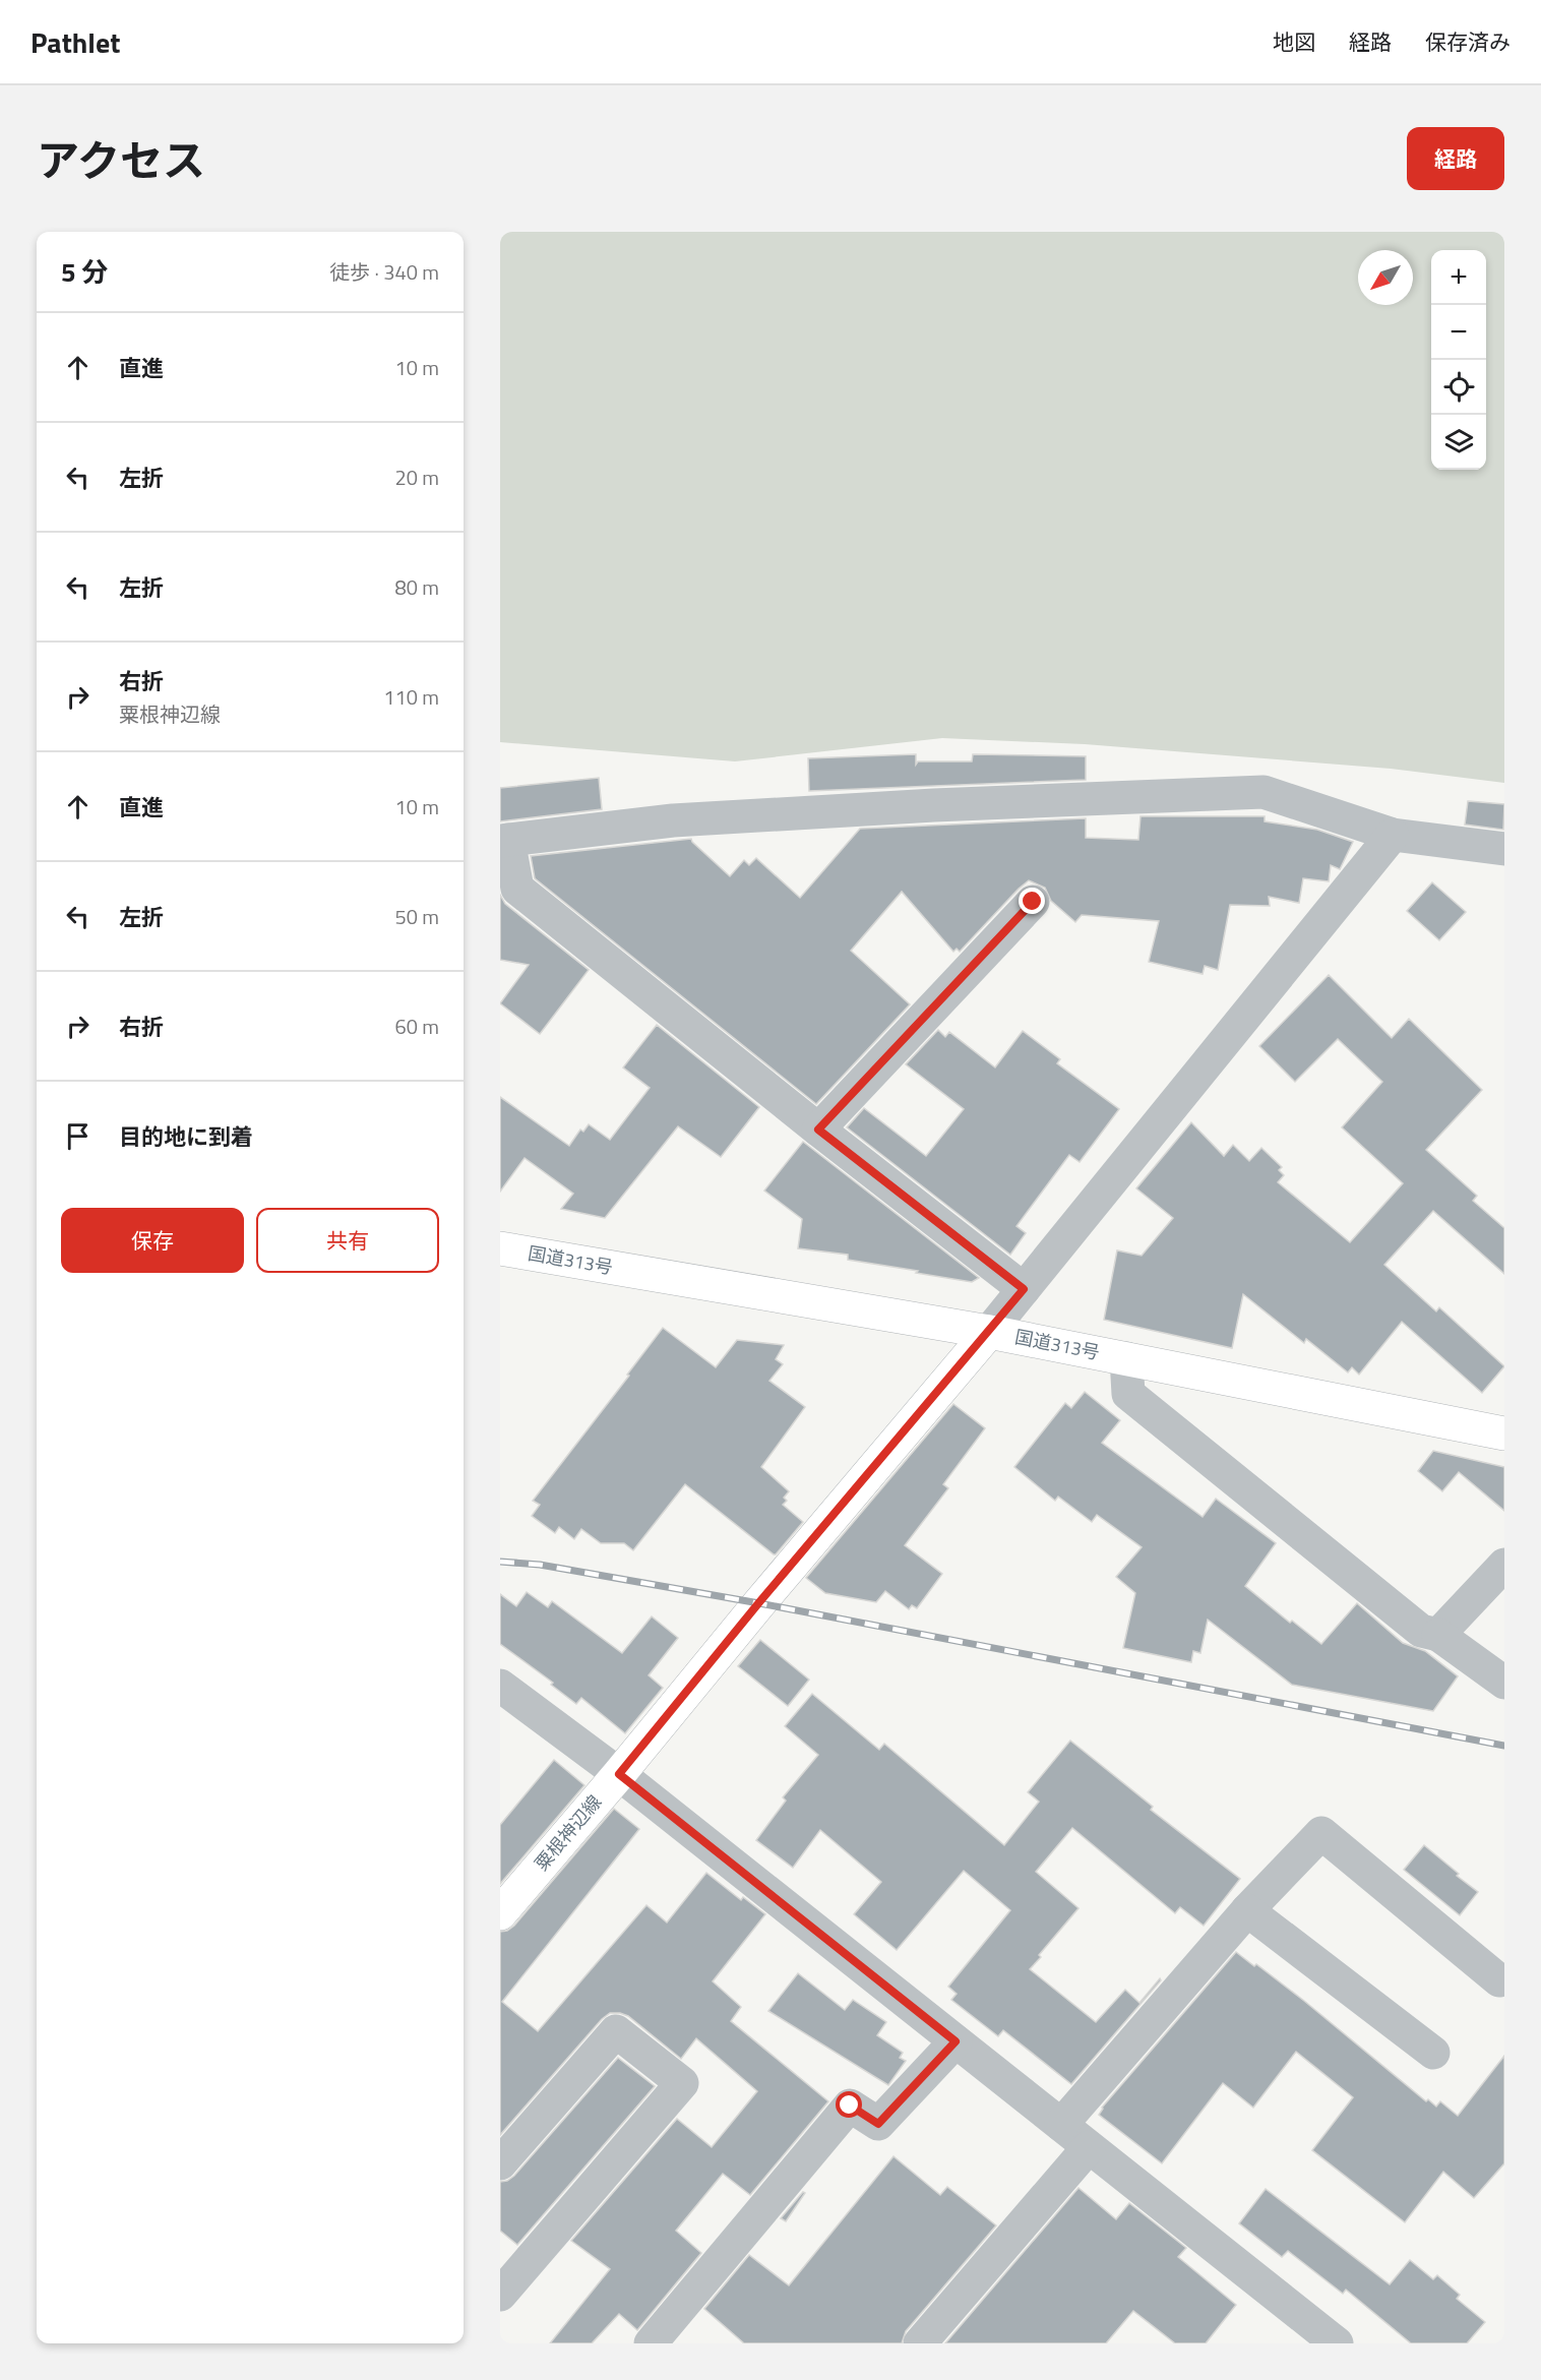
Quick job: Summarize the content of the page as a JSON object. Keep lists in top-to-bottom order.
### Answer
{
  "streets": {
    "main road": ["国道313号", "粟根神辺線"]
  },
  "crossings": [
    ["国道313号", "粟根神辺線"]
  ],
  "north": "bottom left",
  "page": {
    "header": "Pathlet",
    "nav": ["地図", "経路", "保存済み"],
    "title": "アクセス",
    "buttons": [
      "経路",
      ["保存", "共有"]
    ],
    "heading": ["5 分", "徒歩 · 340 m"],
    "map_buttons": ["+", "−"],
    "list": [
      ["直進", "10 m"],
      ["左折", "20 m"],
      ["左折", "80 m"],
      ["右折", "粟根神辺線", "110 m"],
      ["直進", "10 m"],
      ["左折", "50 m"],
      ["右折", "60 m"],
      "目的地に到着"
    ]
  }
}
